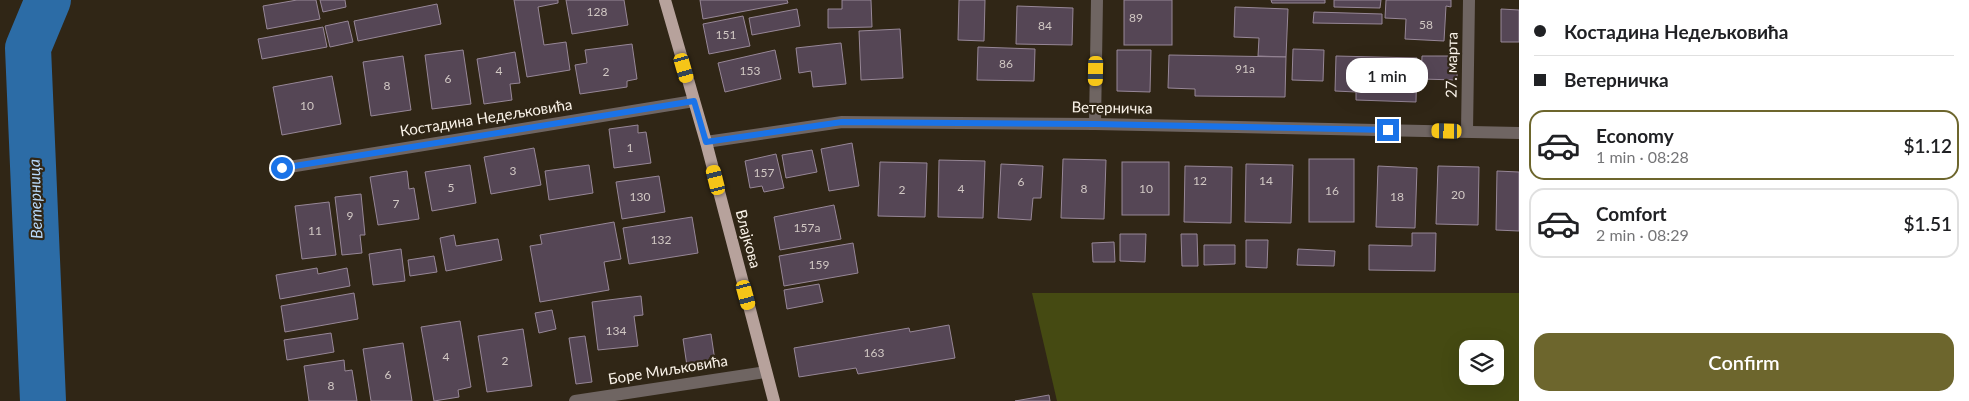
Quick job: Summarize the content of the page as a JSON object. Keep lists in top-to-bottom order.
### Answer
{
  "streets": {
    "main road": ["Влајкова"],
    "street": [
      "27. марта",
      "Ветерничка",
      "Костадина Недељковића",
      "Боре Миљковића"
    ]
  },
  "crossings": [
    ["27. марта", "Ветерничка"],
    ["Ветерничка", "Влајкова"],
    ["Костадина Недељковића", "Влајкова"],
    ["Влајкова", "Боре Миљковића"]
  ],
  "water": ["Ветерница"],
  "house_numbers": [
    "128",
    "89",
    "58",
    "84",
    "151",
    "86",
    "91a",
    "4",
    "153",
    "2",
    "6",
    "8",
    "10",
    "1",
    "3",
    "157",
    "12",
    "14",
    "6",
    "5",
    "4",
    "8",
    "10",
    "2",
    "16",
    "20",
    "130",
    "18",
    "7",
    "9",
    "157a",
    "11",
    "132",
    "159",
    "134",
    "163",
    "4",
    "2",
    "6",
    "8"
  ],
  "page": {
    "banner": ["Костадина Недељковића", "Ветерничка"],
    "bubble": "1 min",
    "list": [
      {
        "name": "Economy",
        "note": "1 min · 08:28",
        "value": "$1.12"
      },
      {
        "name": "Comfort",
        "note": "2 min · 08:29",
        "value": "$1.51"
      }
    ],
    "buttons": "Confirm"
  }
}
